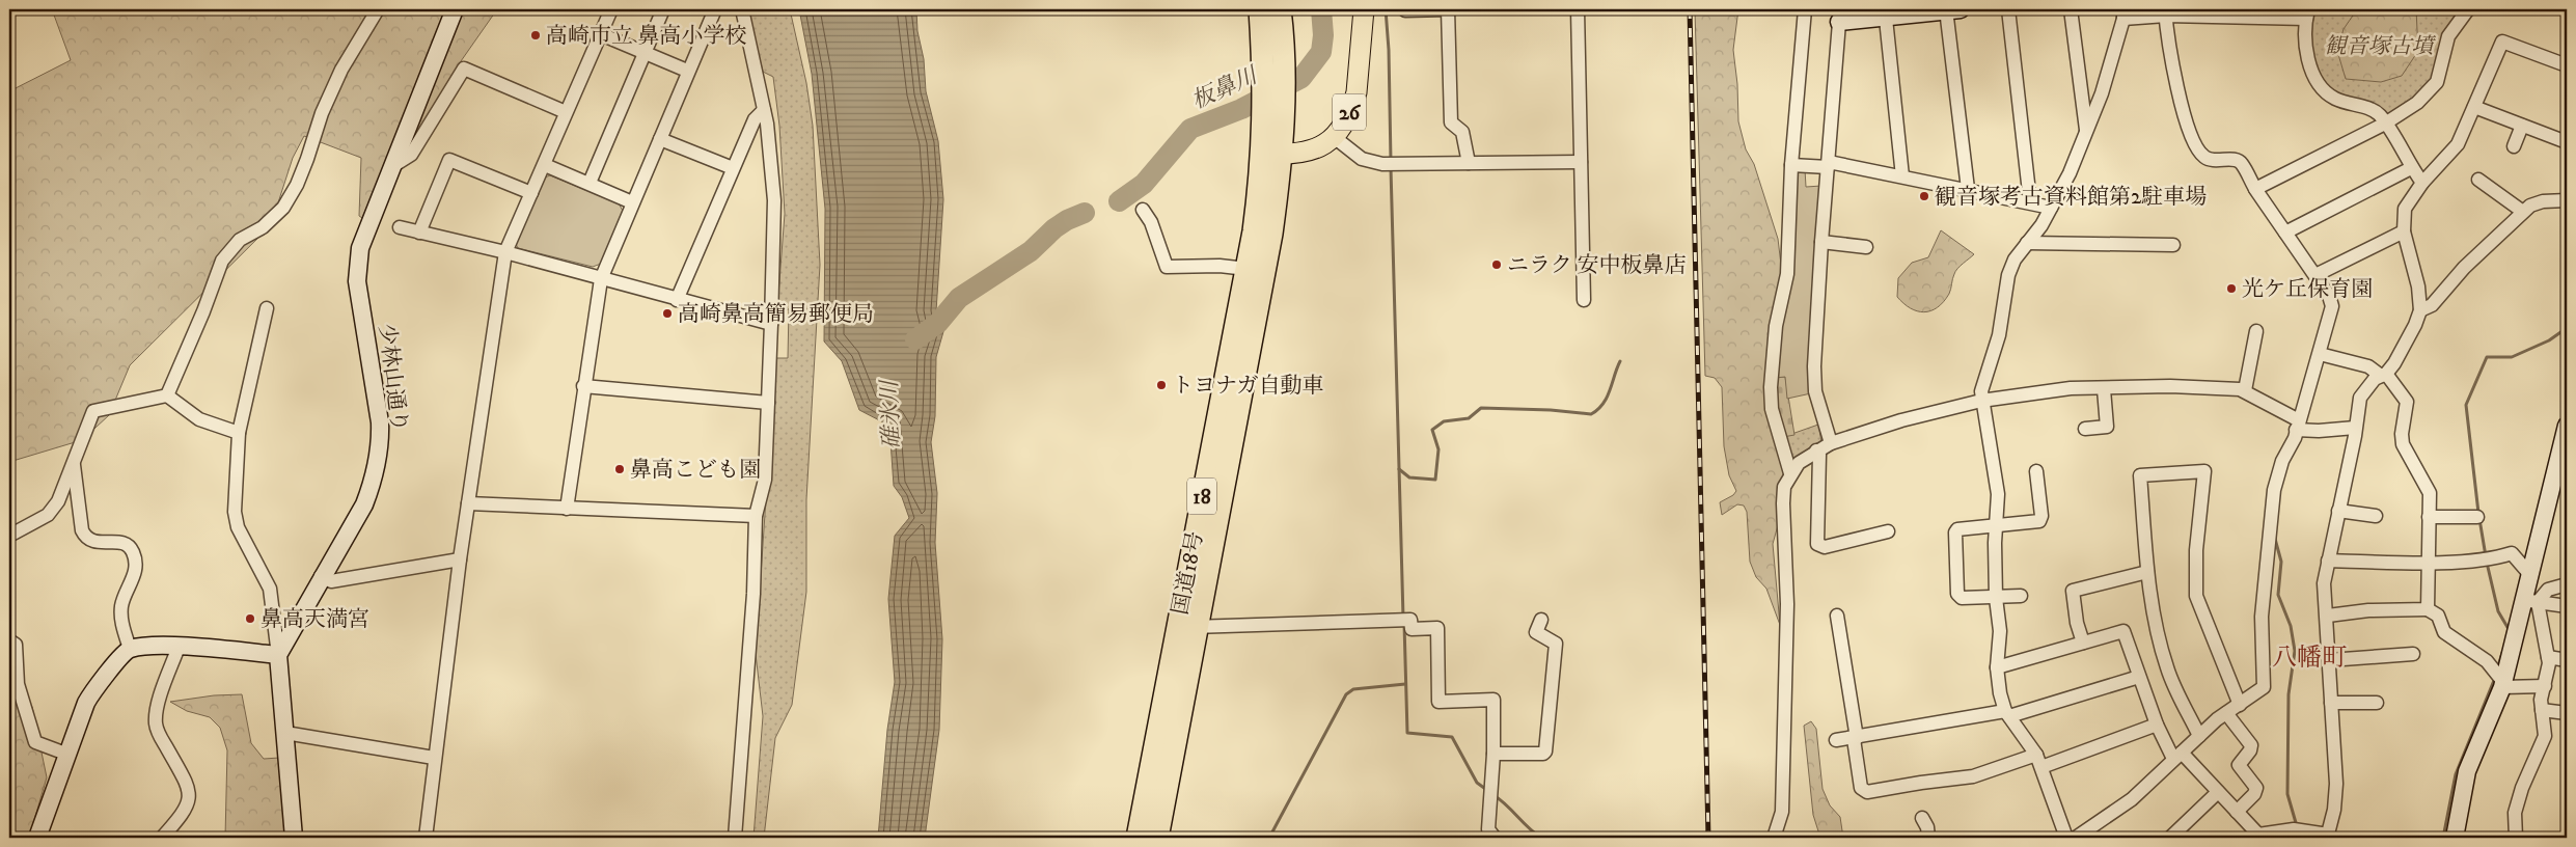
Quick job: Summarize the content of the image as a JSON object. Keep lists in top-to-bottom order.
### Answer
{
  "streets": {
    "highway": ["18", "国道18号"],
    "main road": ["26"],
    "street": ["少林山通り"]
  },
  "crossings": [
    ["26", "18"],
    ["26", "国道18号"],
    ["18", "国道18号"]
  ],
  "districts": ["八幡町"],
  "water": ["板鼻川", "碓氷川"],
  "parks": ["観音塚古墳"],
  "places": [
    "高崎市立 鼻高小学校",
    "観音塚考古資料館第2駐車場",
    "ニラク 安中板鼻店",
    "光ケ丘保育園",
    "高崎鼻高簡易郵便局",
    "トヨナガ自動車",
    "鼻高こども園",
    "鼻高天満宮"
  ]
}
